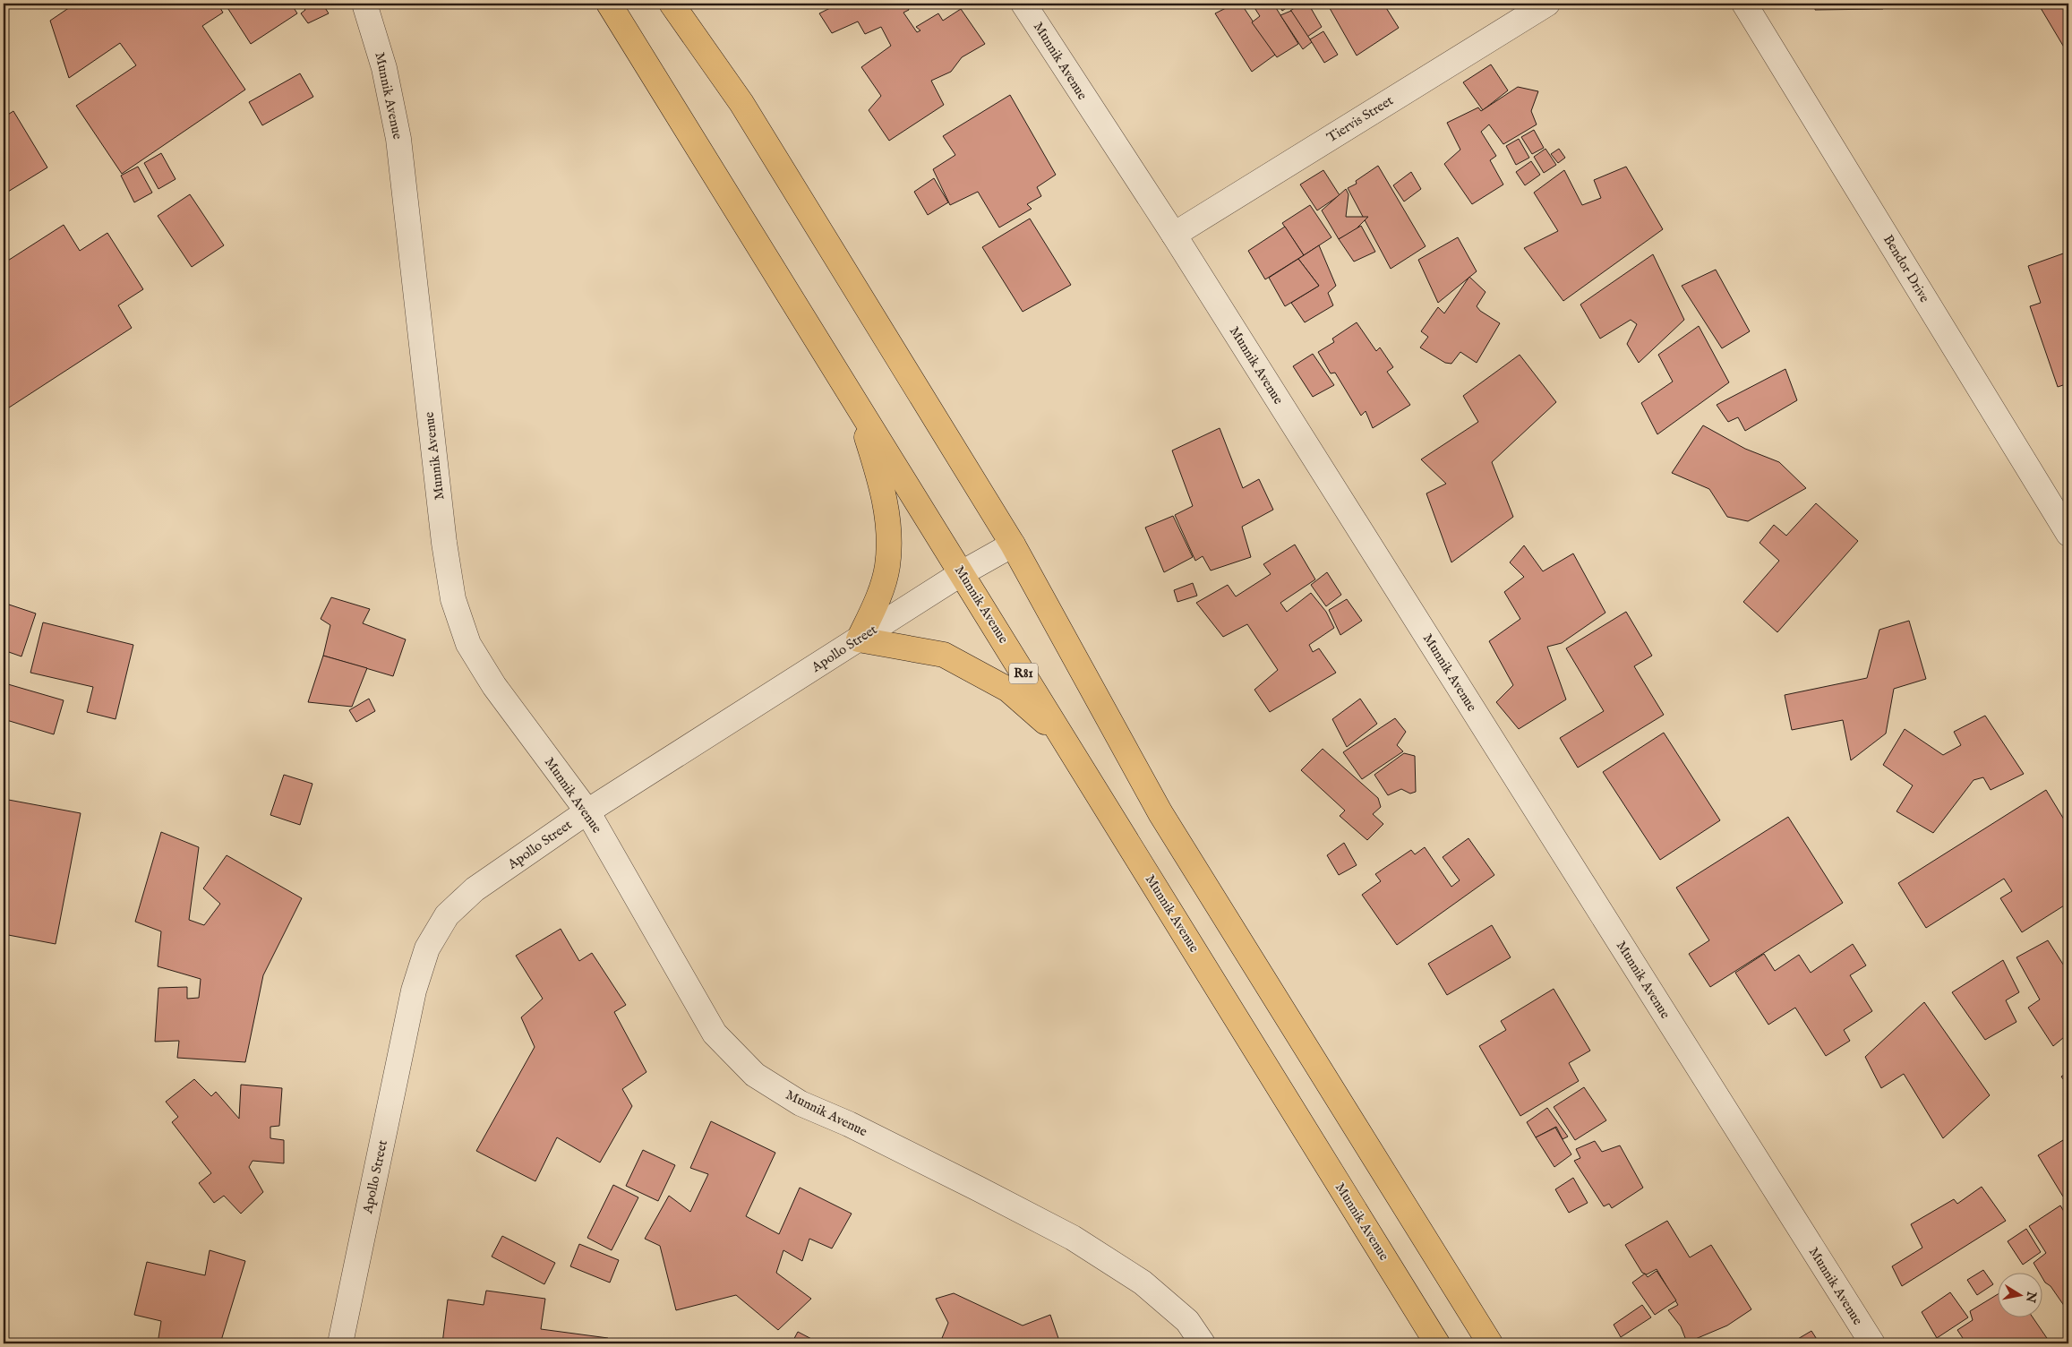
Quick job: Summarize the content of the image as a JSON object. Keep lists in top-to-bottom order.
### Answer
{
  "streets": {
    "main road": ["Munnik Avenue", "R81"],
    "street": ["Tiervis Street", "Bendor Drive", "Apollo Street"]
  },
  "crossings": [
    ["Munnik Avenue", "Tiervis Street"],
    ["Munnik Avenue", "Apollo Street"]
  ],
  "north": "right"
}
